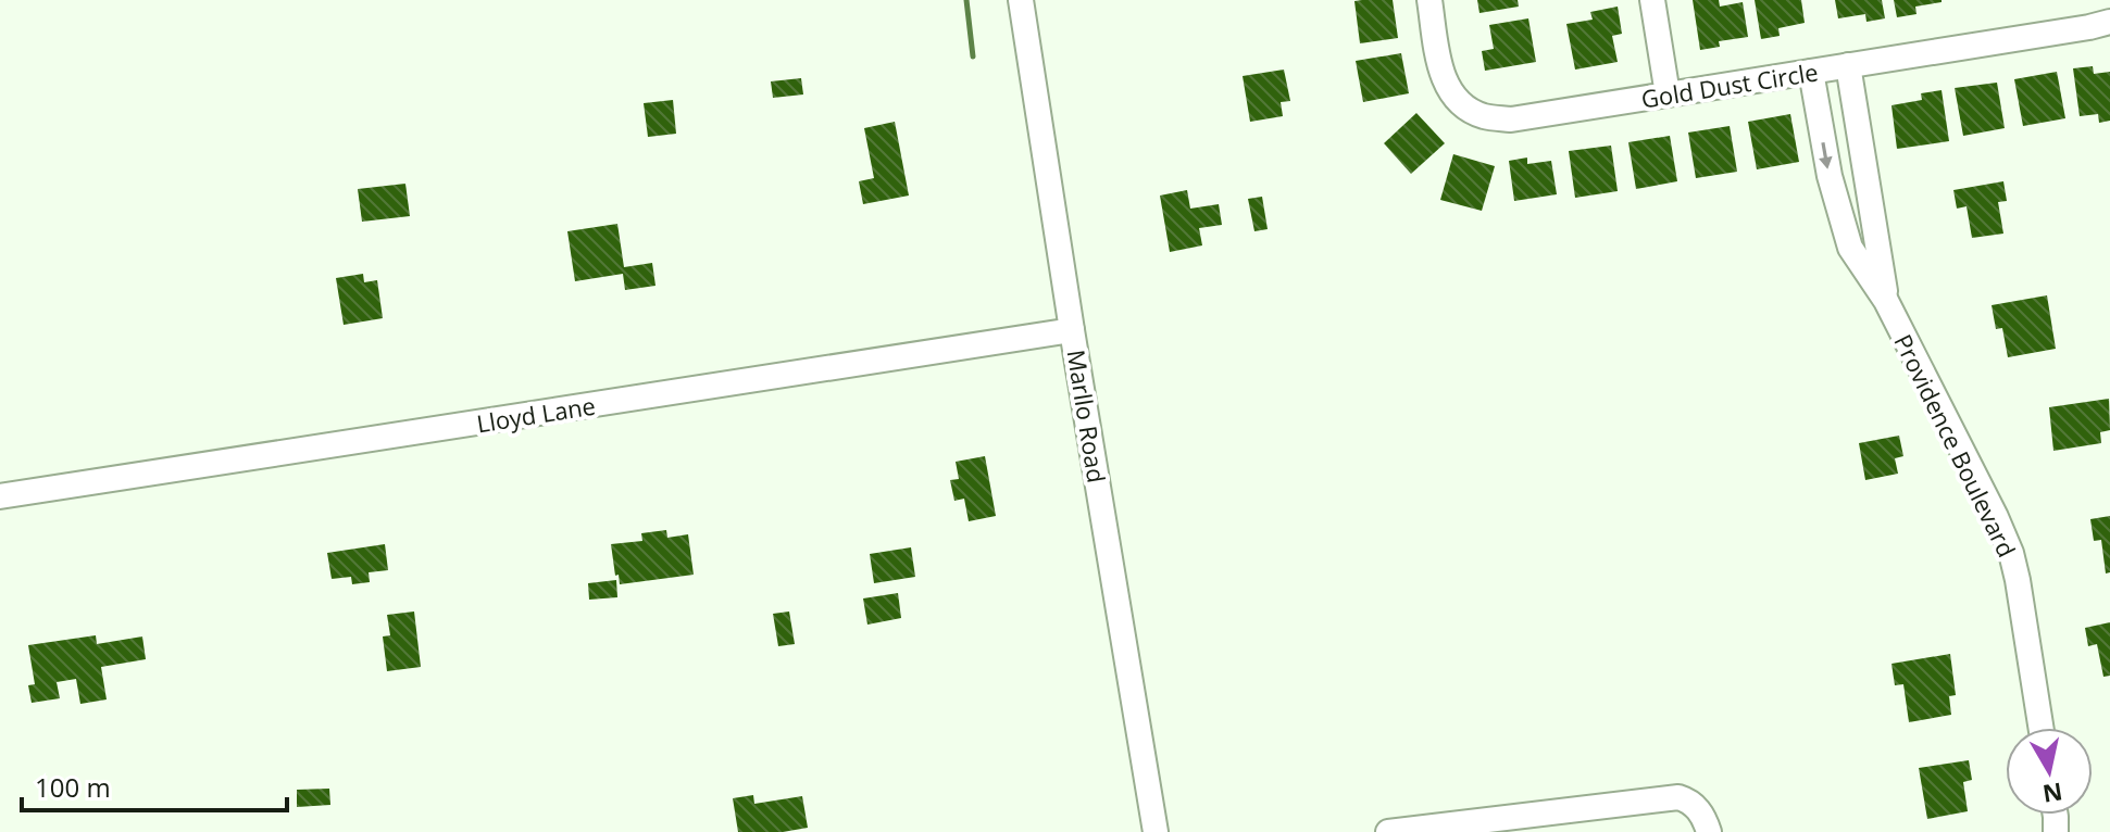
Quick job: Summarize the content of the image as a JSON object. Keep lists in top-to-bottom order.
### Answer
{
  "streets": {
    "street": [
      "Gold Dust Circle",
      "Lloyd Lane",
      "Marllo Road",
      "Providence Boulevard"
    ]
  },
  "crossings": [
    ["Gold Dust Circle", "Providence Boulevard"],
    ["Lloyd Lane", "Marllo Road"]
  ],
  "scale_bar": "100 m",
  "north": "bottom"
}
